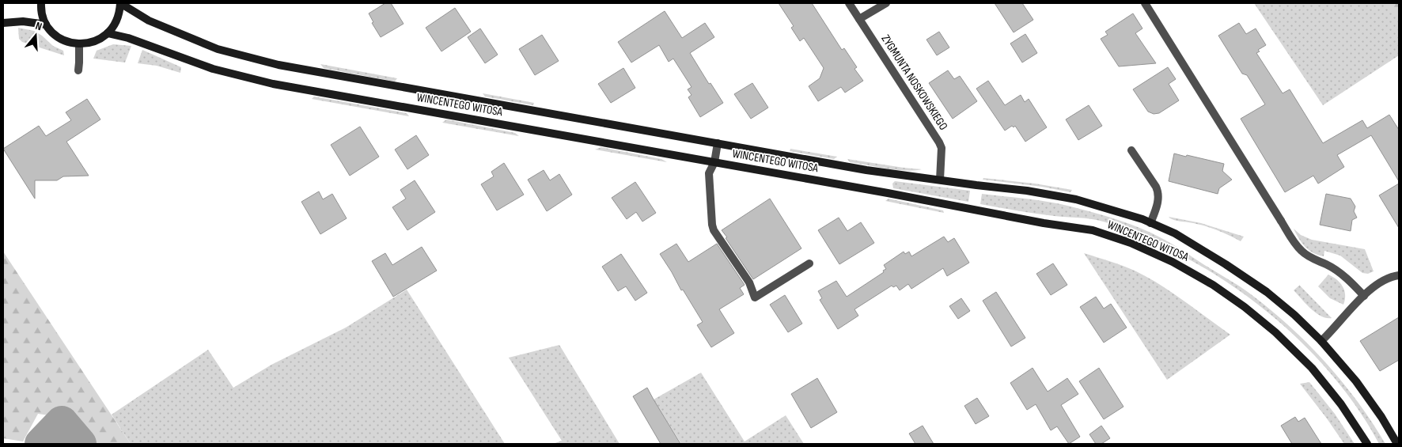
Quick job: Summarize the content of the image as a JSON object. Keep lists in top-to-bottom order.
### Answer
{
  "streets": {
    "main road": ["WINCENTEGO WITOSA"],
    "street": ["ZYGMUNTA NOSKOWSKIEGO"]
  },
  "crossings": [
    ["ZYGMUNTA NOSKOWSKIEGO", "WINCENTEGO WITOSA"]
  ],
  "north": "top"
}
